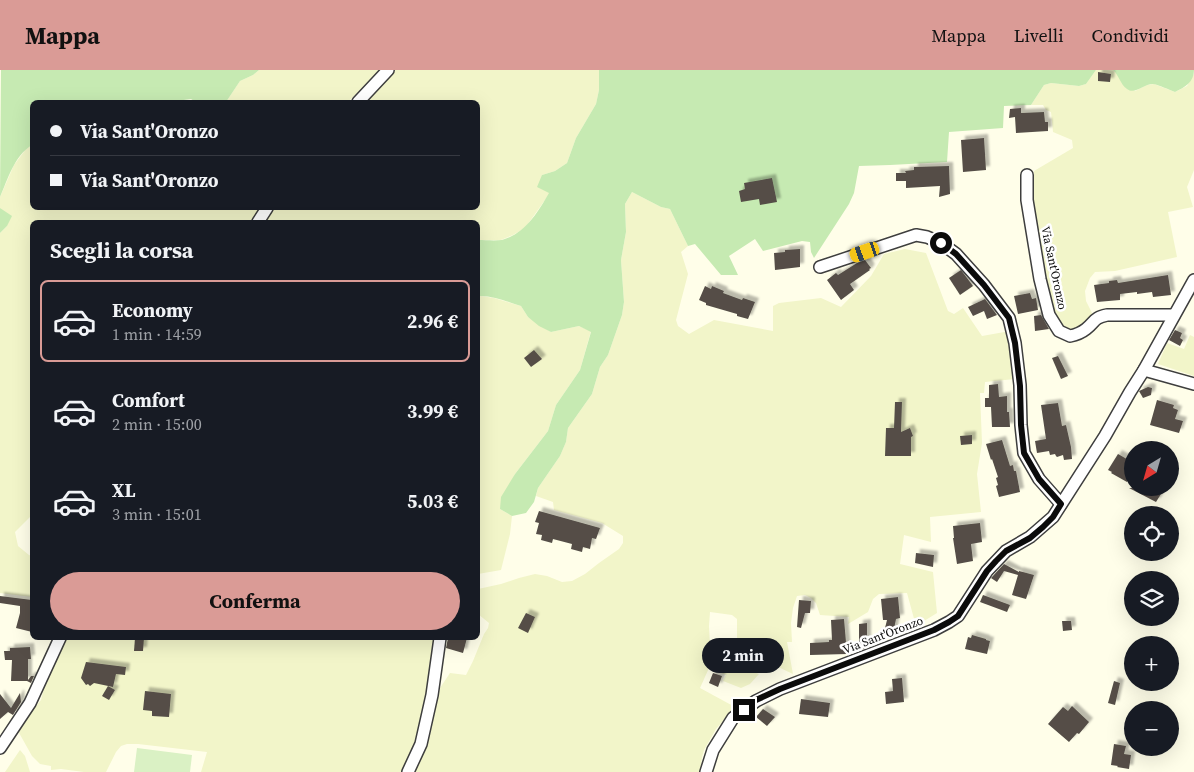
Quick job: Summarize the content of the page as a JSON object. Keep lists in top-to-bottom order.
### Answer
{
  "streets": {
    "street": ["Via Sant'Oronzo"]
  },
  "north": "bottom left",
  "page": {
    "header": "Mappa",
    "nav": ["Mappa", "Livelli", "Condividi"],
    "banner": ["Via Sant'Oronzo", "Via Sant'Oronzo"],
    "heading": "Scegli la corsa",
    "list": [
      {
        "name": "Economy",
        "note": "1 min · 14:59",
        "value": "2.96 €"
      },
      {
        "name": "Comfort",
        "note": "2 min · 15:00",
        "value": "3.99 €"
      },
      {
        "name": "XL",
        "note": "3 min · 15:01",
        "value": "5.03 €"
      }
    ],
    "map_buttons": ["+", "−"],
    "buttons": "Conferma",
    "bubble": "2 min"
  }
}
